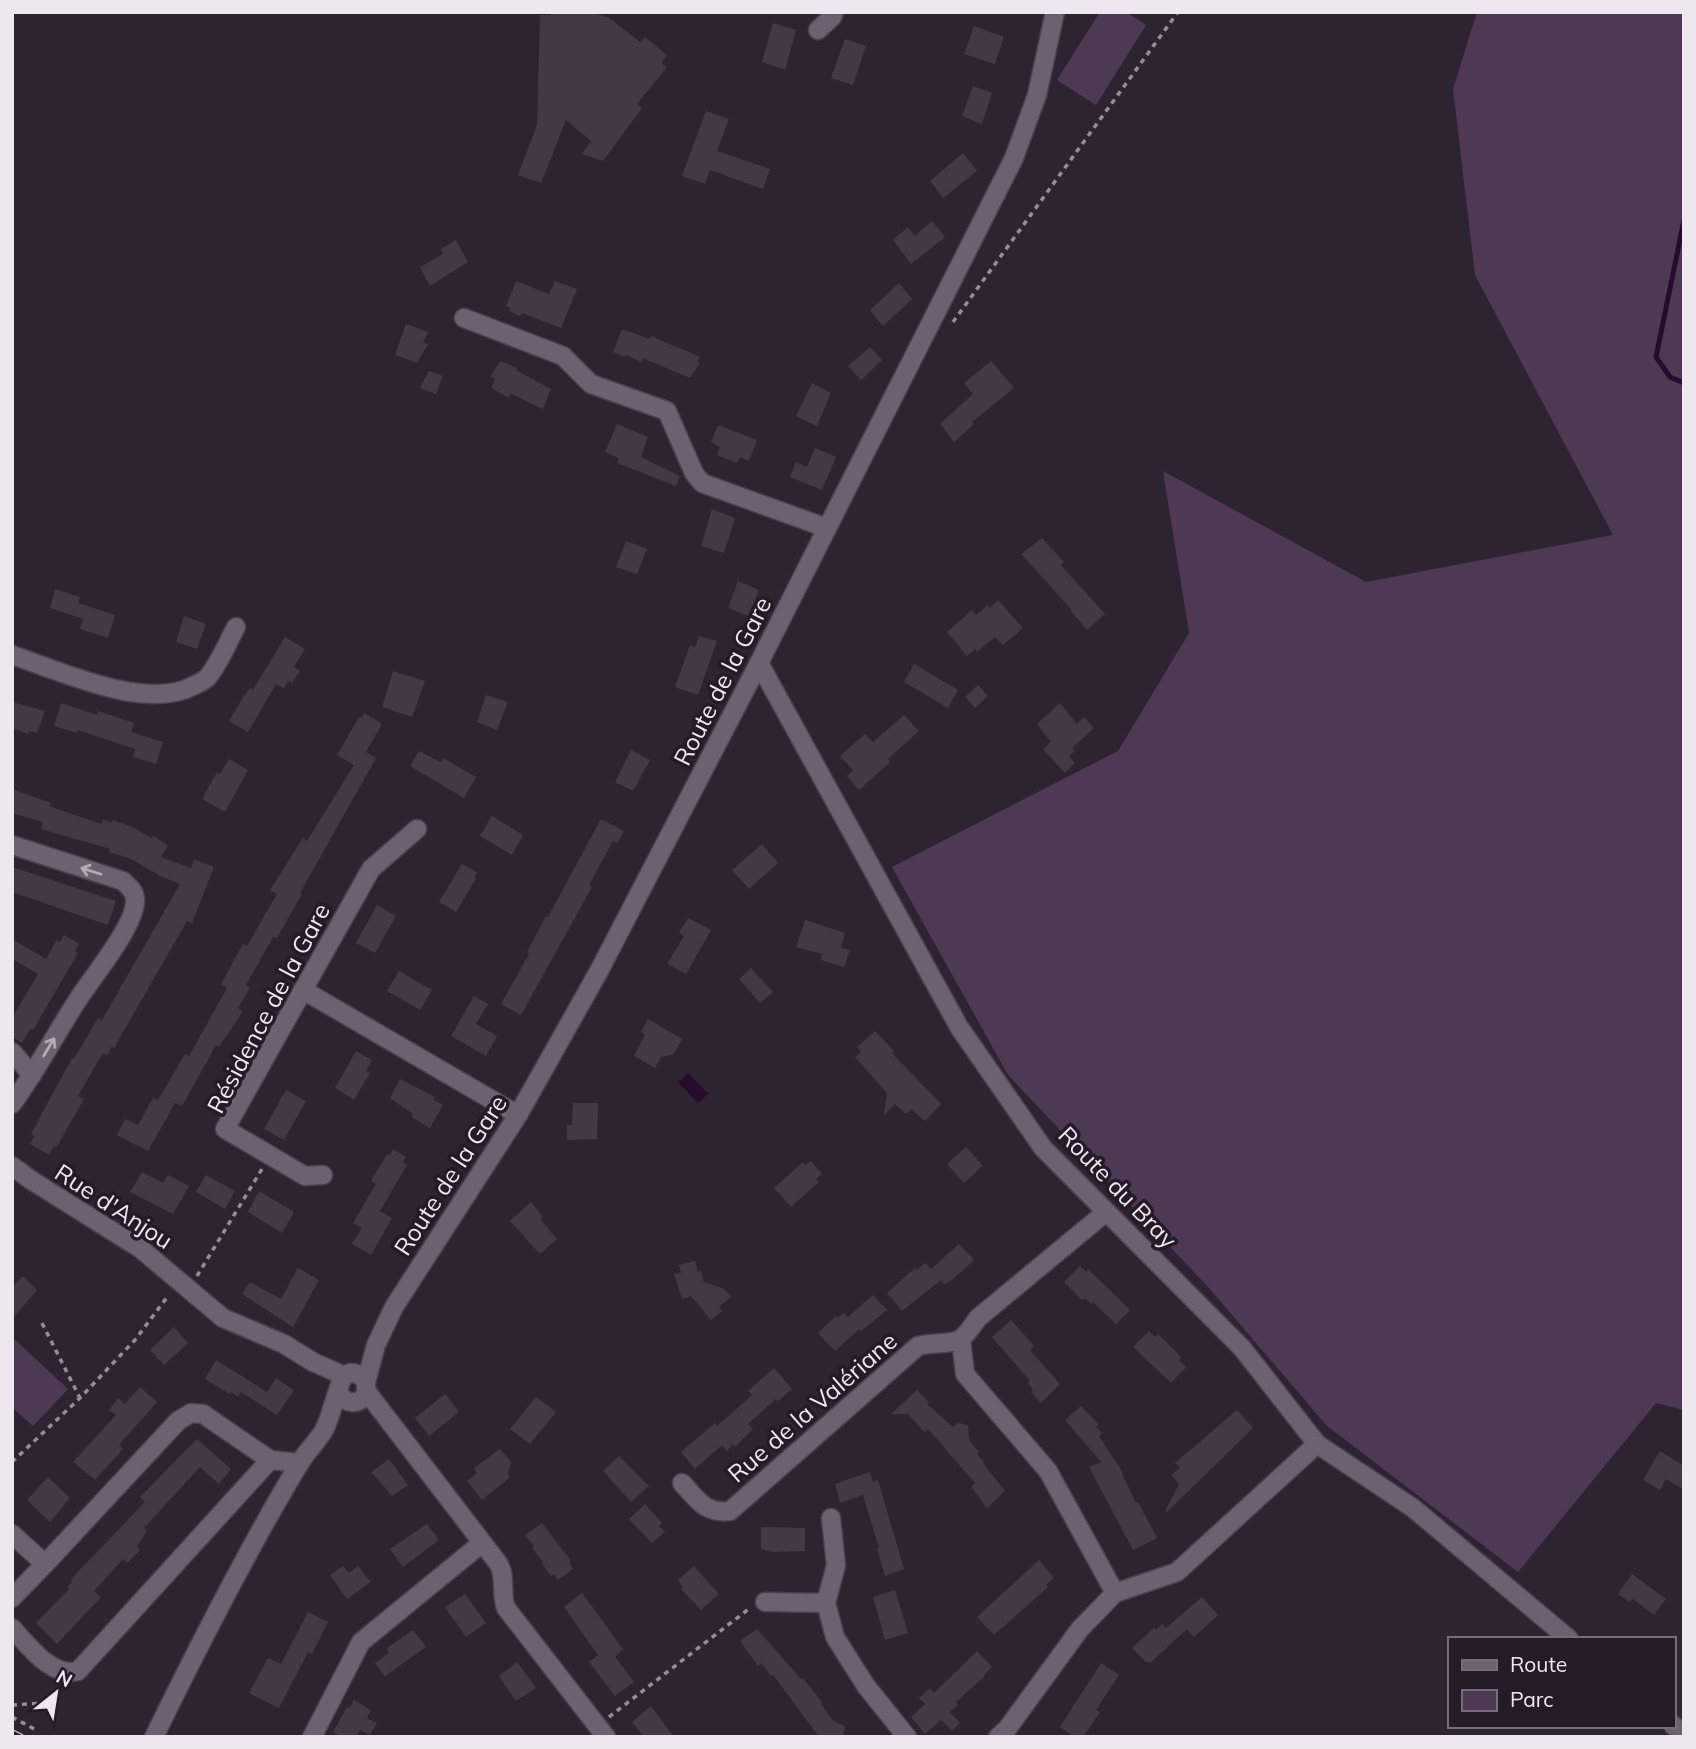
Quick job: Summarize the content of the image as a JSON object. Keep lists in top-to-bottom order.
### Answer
{
  "streets": {
    "street": [
      "Route de la Gare",
      "Résidence de la Gare",
      "Route du Bray",
      "Rue d'Anjou",
      "Rue de la Valériane"
    ]
  },
  "crossings": [
    ["Route de la Gare", "Route du Bray"],
    ["Route de la Gare", "Rue d'Anjou"]
  ],
  "legend": ["Route", "Parc"],
  "north": "top right"
}
